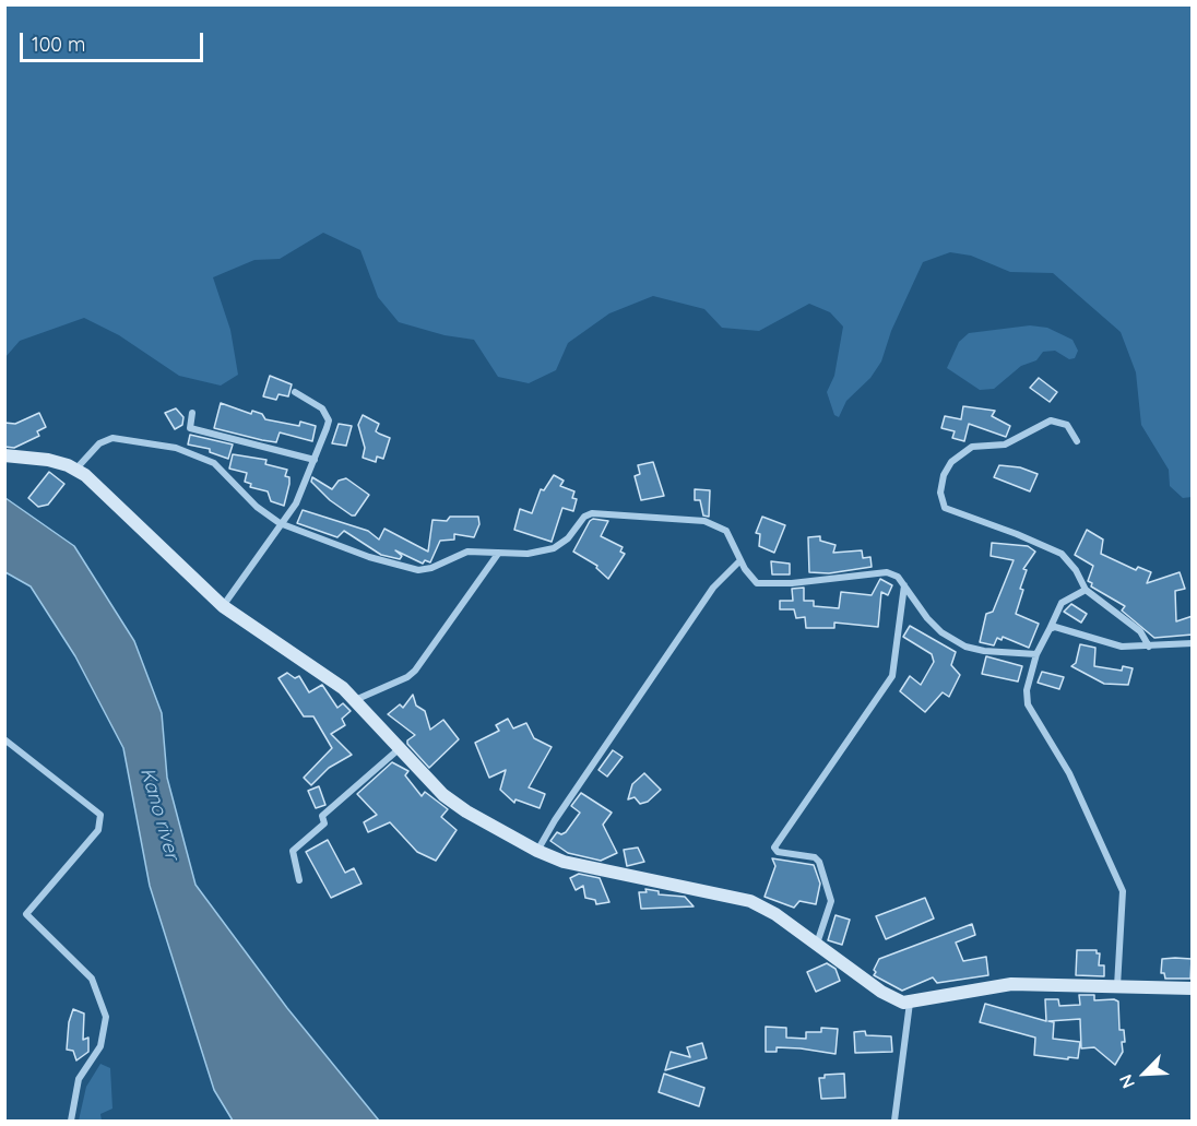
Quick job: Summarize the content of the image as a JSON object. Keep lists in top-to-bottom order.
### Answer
{
  "water": ["Kano river"],
  "scale_bar": "100 m",
  "north": "bottom left"
}
